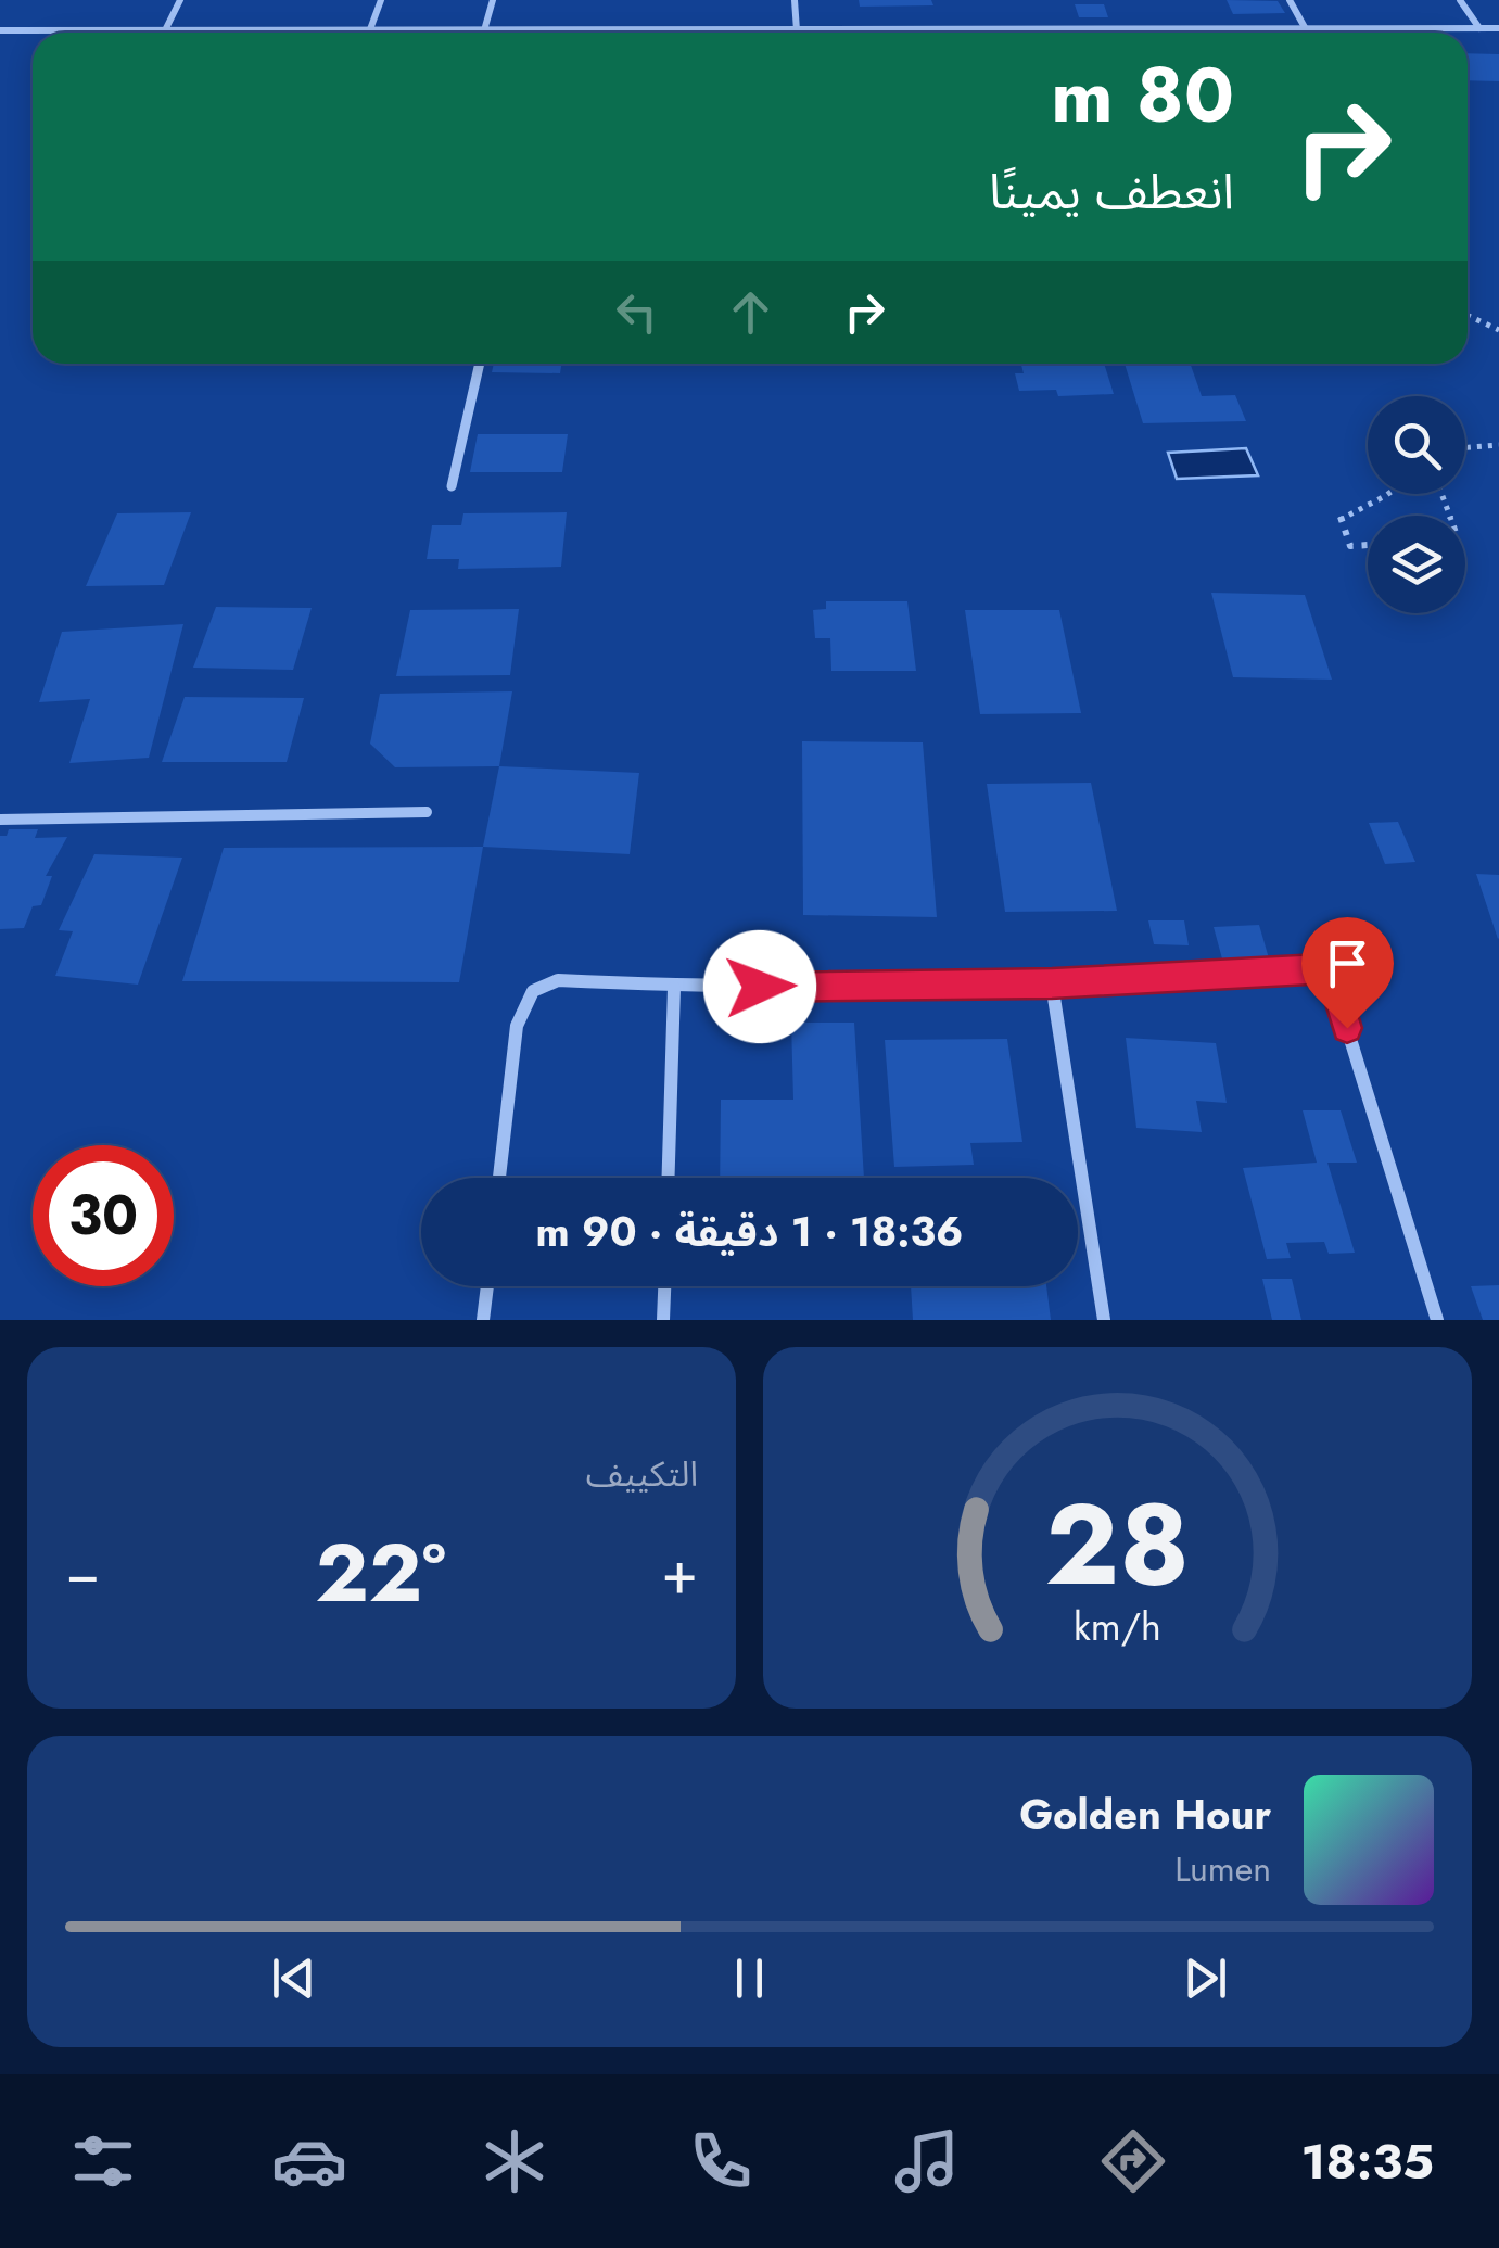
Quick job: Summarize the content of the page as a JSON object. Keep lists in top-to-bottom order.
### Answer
{
  "page": {
    "turn": ["80 m", "انعطف يمينًا"],
    "limit": "30",
    "trip": "18:36 · 1 دقيقة · 90 m",
    "tile": "التكييف",
    "heat": ["−", "22°", "+"],
    "song": ["Golden Hour", "Lumen"],
    "tabs": "18:35",
    "gauge": ["28", "km/h"]
  }
}
